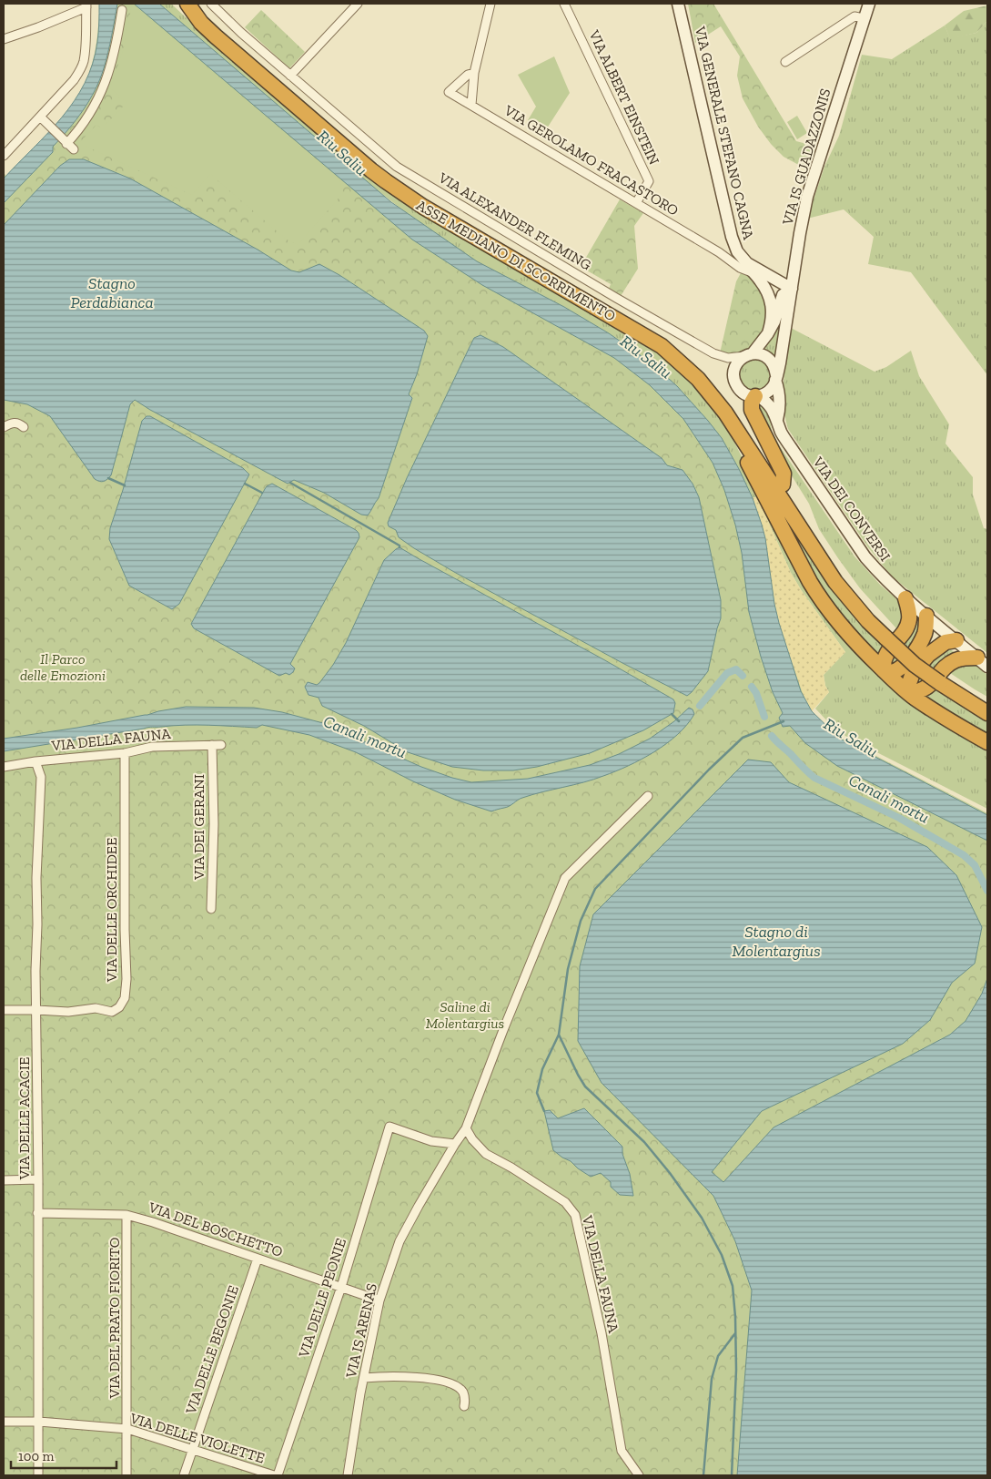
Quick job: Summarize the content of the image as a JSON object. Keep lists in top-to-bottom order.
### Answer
{
  "streets": {
    "highway": ["ASSE MEDIANO DI SCORRIMENTO"],
    "street": [
      "VIA ALBERT EINSTEIN",
      "VIA GENERALE STEFANO CAGNA",
      "VIA IS GUADAZZONIS",
      "VIA GEROLAMO FRACASTORO",
      "VIA ALEXANDER FLEMING",
      "VIA DEI CONVERSI",
      "VIA DELLA FAUNA",
      "VIA DEI GERANI",
      "VIA DELLE ORCHIDEE",
      "VIA DELLE ACACIE",
      "VIA DEL BOSCHETTO",
      "VIA DELLE PEONIE",
      "VIA DEL PRATO FIORITO",
      "VIA IS ARENAS",
      "VIA DELLE BEGONIE",
      "VIA DELLE VIOLETTE"
    ]
  },
  "crossings": [
    ["VIA ALBERT EINSTEIN", "VIA GEROLAMO FRACASTORO"],
    ["VIA GENERALE STEFANO CAGNA", "VIA IS GUADAZZONIS"],
    ["VIA GENERALE STEFANO CAGNA", "VIA GEROLAMO FRACASTORO"],
    ["VIA IS GUADAZZONIS", "VIA ALEXANDER FLEMING"],
    ["VIA IS GUADAZZONIS", "VIA DEI CONVERSI"],
    ["VIA ALEXANDER FLEMING", "VIA DEI CONVERSI"],
    ["VIA DELLA FAUNA", "VIA DEI GERANI"],
    ["VIA DELLA FAUNA", "VIA DELLE ORCHIDEE"],
    ["VIA DELLA FAUNA", "VIA DELLE ACACIE"],
    ["VIA DELLA FAUNA", "VIA IS ARENAS"],
    ["VIA DELLE ORCHIDEE", "VIA DELLE ACACIE"],
    ["VIA DELLE ACACIE", "VIA DEL BOSCHETTO"],
    ["VIA DELLE ACACIE", "VIA DELLE VIOLETTE"],
    ["VIA DEL BOSCHETTO", "VIA DELLE PEONIE"],
    ["VIA DEL BOSCHETTO", "VIA DEL PRATO FIORITO"],
    ["VIA DEL BOSCHETTO", "VIA IS ARENAS"],
    ["VIA DEL BOSCHETTO", "VIA DELLE BEGONIE"],
    ["VIA DELLE PEONIE", "VIA IS ARENAS"],
    ["VIA DELLE PEONIE", "VIA DELLE VIOLETTE"],
    ["VIA DEL PRATO FIORITO", "VIA DELLE VIOLETTE"],
    ["VIA DELLE BEGONIE", "VIA DELLE VIOLETTE"]
  ],
  "water": [
    "Riu Saliu",
    "Stagno Perdabianca",
    "Canali mortu",
    "Stagno di Molentargius"
  ],
  "parks": ["Il Parco delle Emozioni", "Saline di Molentargius"],
  "scale_bar": "100 m"
}
